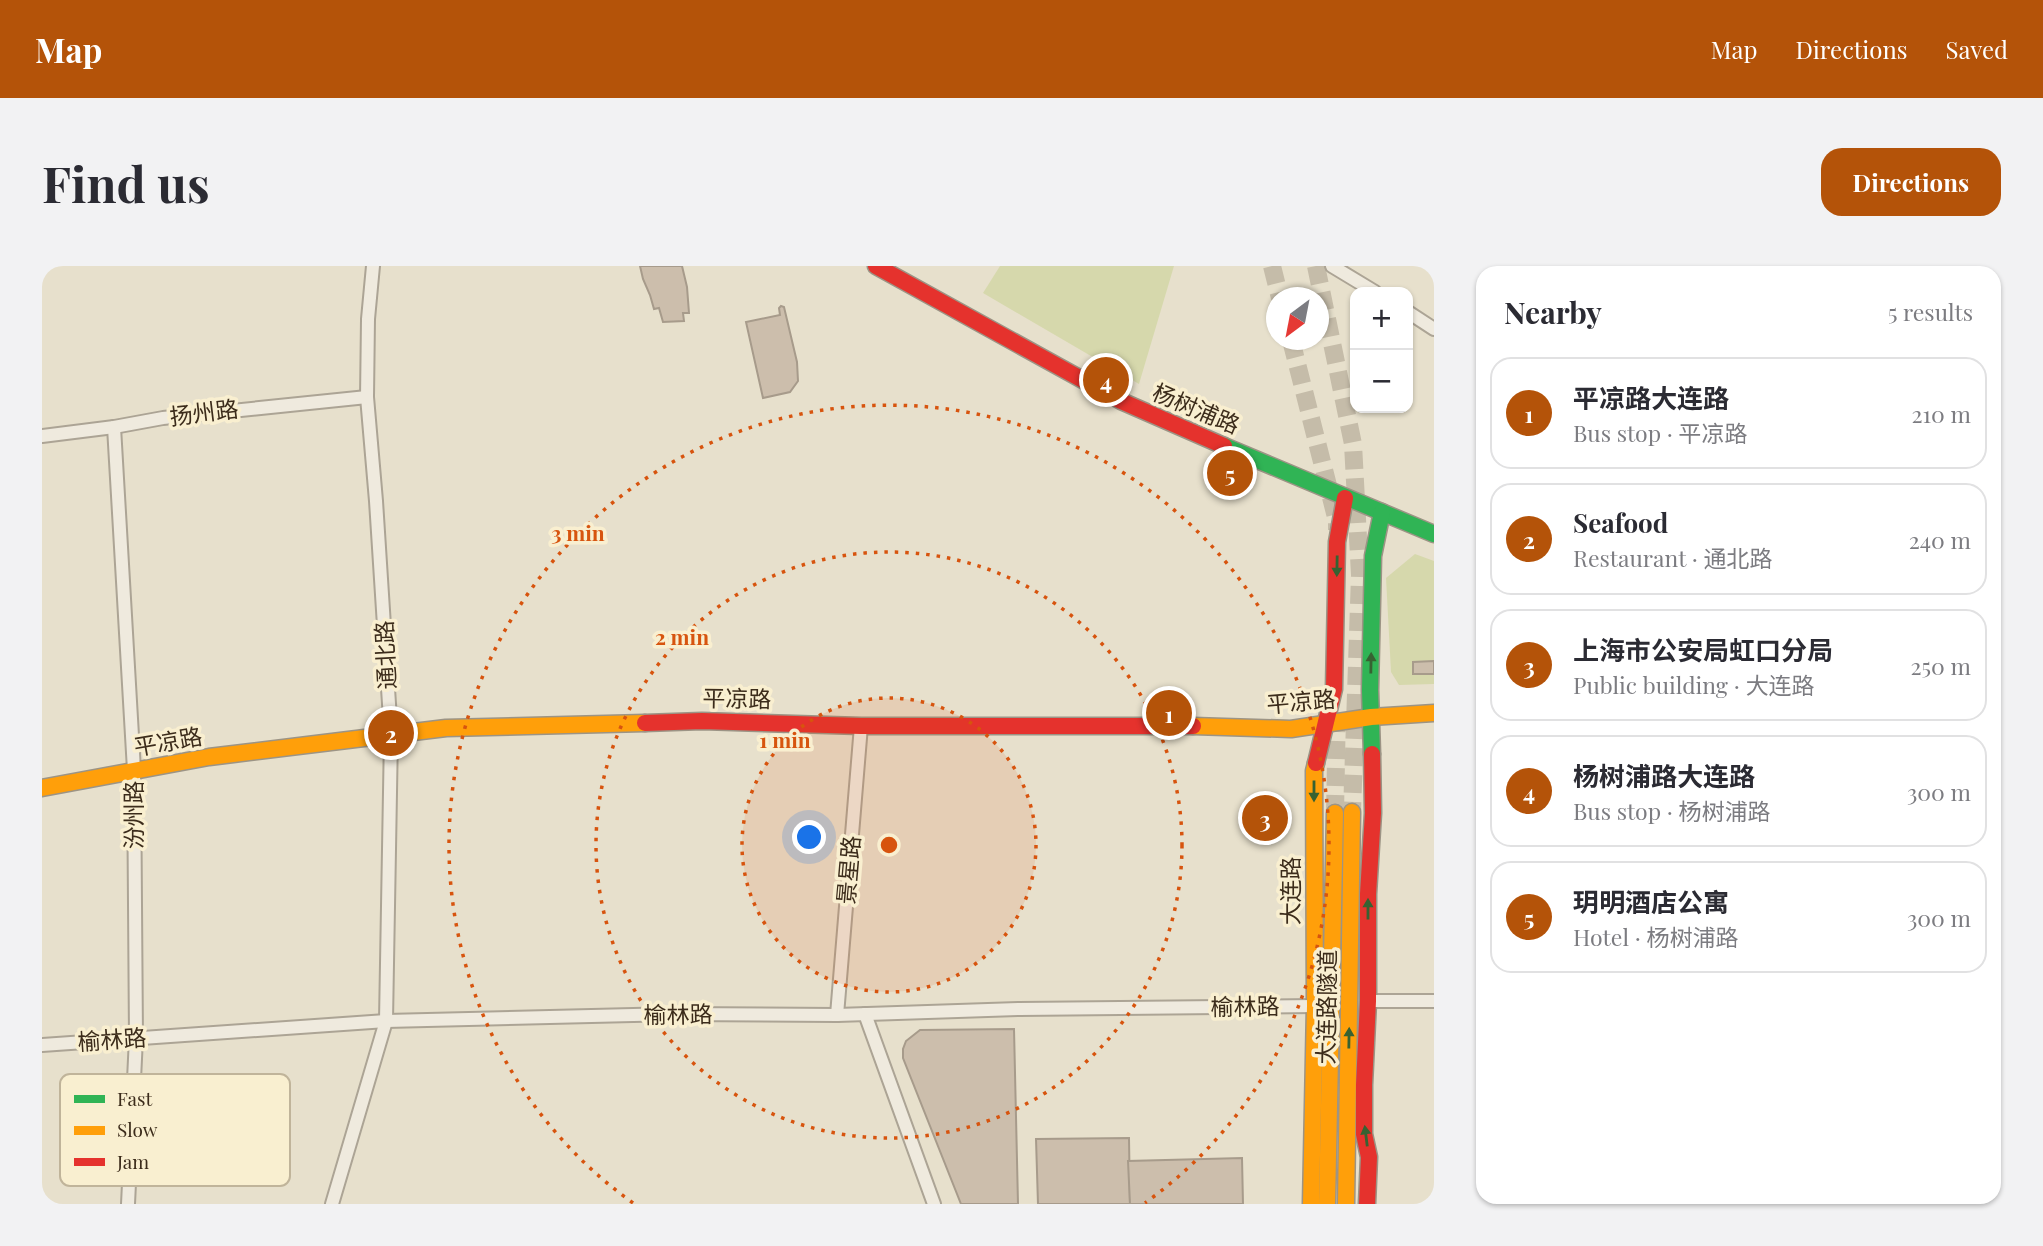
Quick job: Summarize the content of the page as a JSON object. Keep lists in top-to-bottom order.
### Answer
{
  "streets": {
    "main road": [
      "杨树浦路",
      "平凉路",
      "大连路",
      "大连路隧道"
    ],
    "street": [
      "扬州路",
      "通北路",
      "汾州路",
      "景星路",
      "榆林路"
    ]
  },
  "crossings": [
    ["杨树浦路", "大连路"],
    ["扬州路", "通北路"],
    ["扬州路", "汾州路"],
    ["通北路", "平凉路"],
    ["通北路", "榆林路"],
    ["平凉路", "汾州路"],
    ["平凉路", "景星路"],
    ["平凉路", "大连路"],
    ["汾州路", "榆林路"],
    ["景星路", "榆林路"],
    ["大连路", "榆林路"]
  ],
  "legend": ["Fast", "Slow", "Jam"],
  "north": "bottom left",
  "page": {
    "header": "Map",
    "nav": ["Map", "Directions", "Saved"],
    "buttons": "Directions",
    "title": "Find us",
    "heading": ["Nearby", "5 results"],
    "map_buttons": ["+", "−"],
    "pins": [
      "4",
      "5",
      "1",
      "2",
      "3"
    ],
    "list": [
      {
        "mark": "1",
        "name": "平凉路大连路",
        "note": "Bus stop · 平凉路",
        "value": "210 m"
      },
      {
        "mark": "2",
        "name": "Seafood",
        "note": "Restaurant · 通北路",
        "value": "240 m"
      },
      {
        "mark": "3",
        "name": "上海市公安局虹口分局",
        "note": "Public building · 大连路",
        "value": "250 m"
      },
      {
        "mark": "4",
        "name": "杨树浦路大连路",
        "note": "Bus stop · 杨树浦路",
        "value": "300 m"
      },
      {
        "mark": "5",
        "name": "玥明酒店公寓",
        "note": "Hotel · 杨树浦路",
        "value": "300 m"
      }
    ]
  },
  "rings": ["3 min", "2 min", "1 min"]
}
